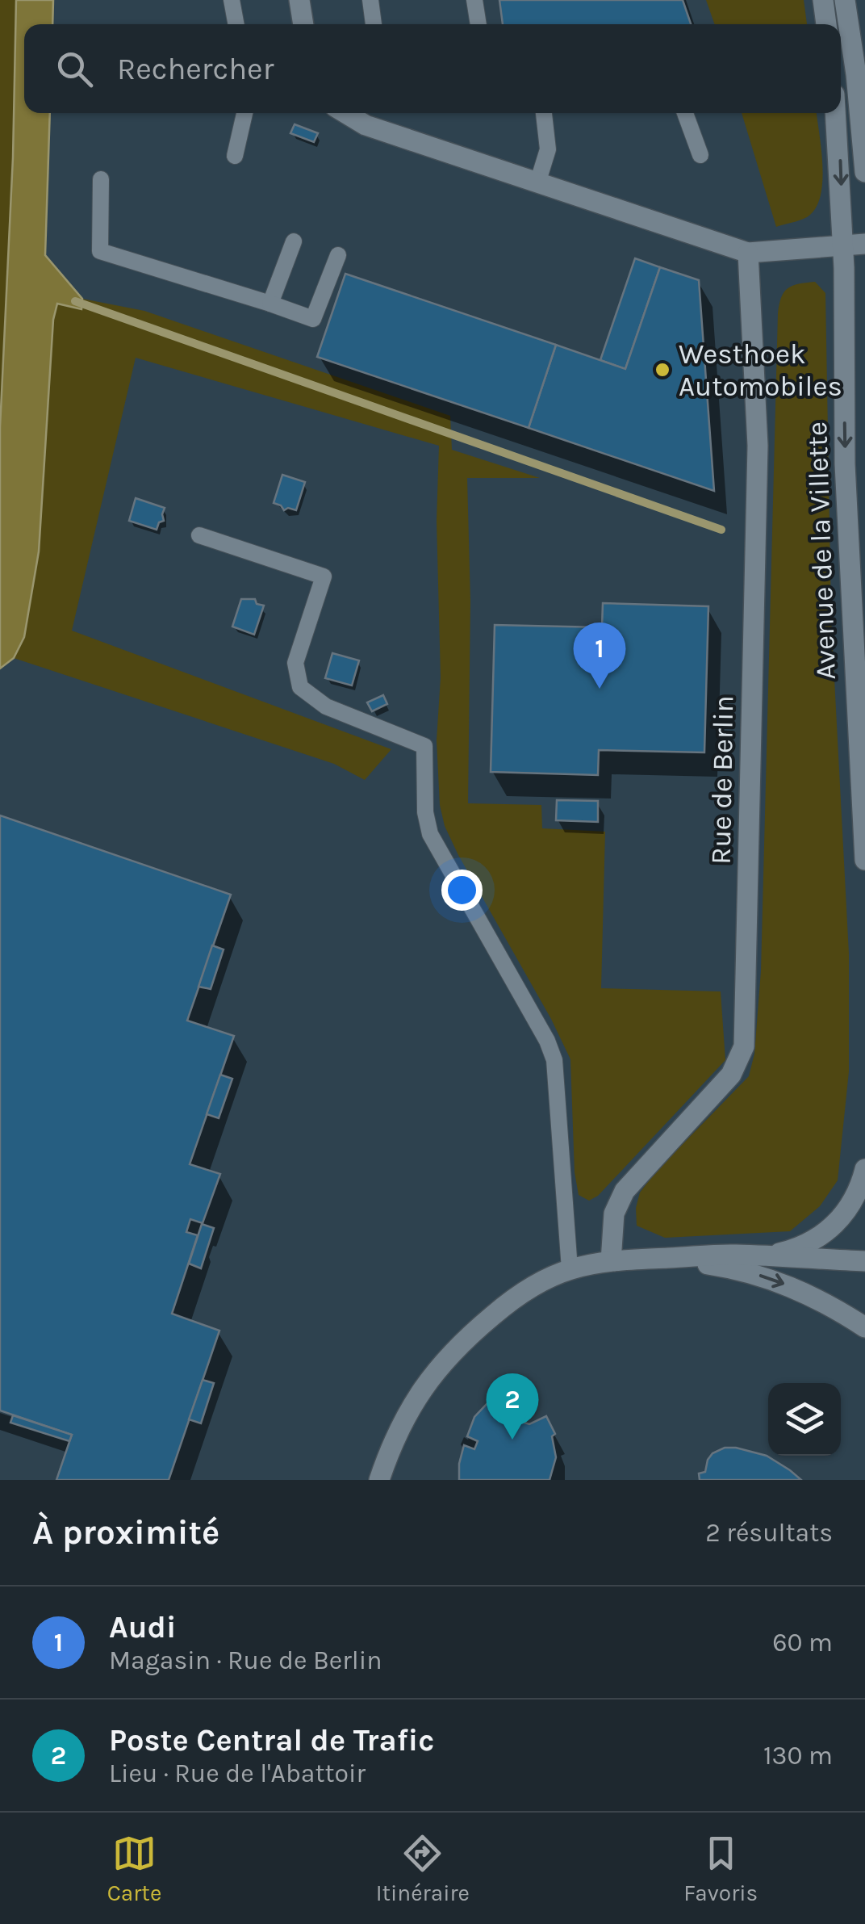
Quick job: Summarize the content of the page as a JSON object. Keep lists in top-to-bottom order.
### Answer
{
  "streets": {
    "street": ["Avenue de la Villette", "Rue de Berlin"]
  },
  "one_way": ["Avenue de la Villette"],
  "places": ["Westhoek Automobiles"],
  "page": {
    "search": "Rechercher",
    "pins": ["1", "2"],
    "heading": ["À proximité", "2 résultats"],
    "list": [
      {
        "mark": "1",
        "name": "Audi",
        "note": "Magasin · Rue de Berlin",
        "value": "60 m"
      },
      {
        "mark": "2",
        "name": "Poste Central de Trafic",
        "note": "Lieu · Rue de l'Abattoir",
        "value": "130 m"
      }
    ],
    "nav": ["Carte", "Itinéraire", "Favoris"]
  }
}
